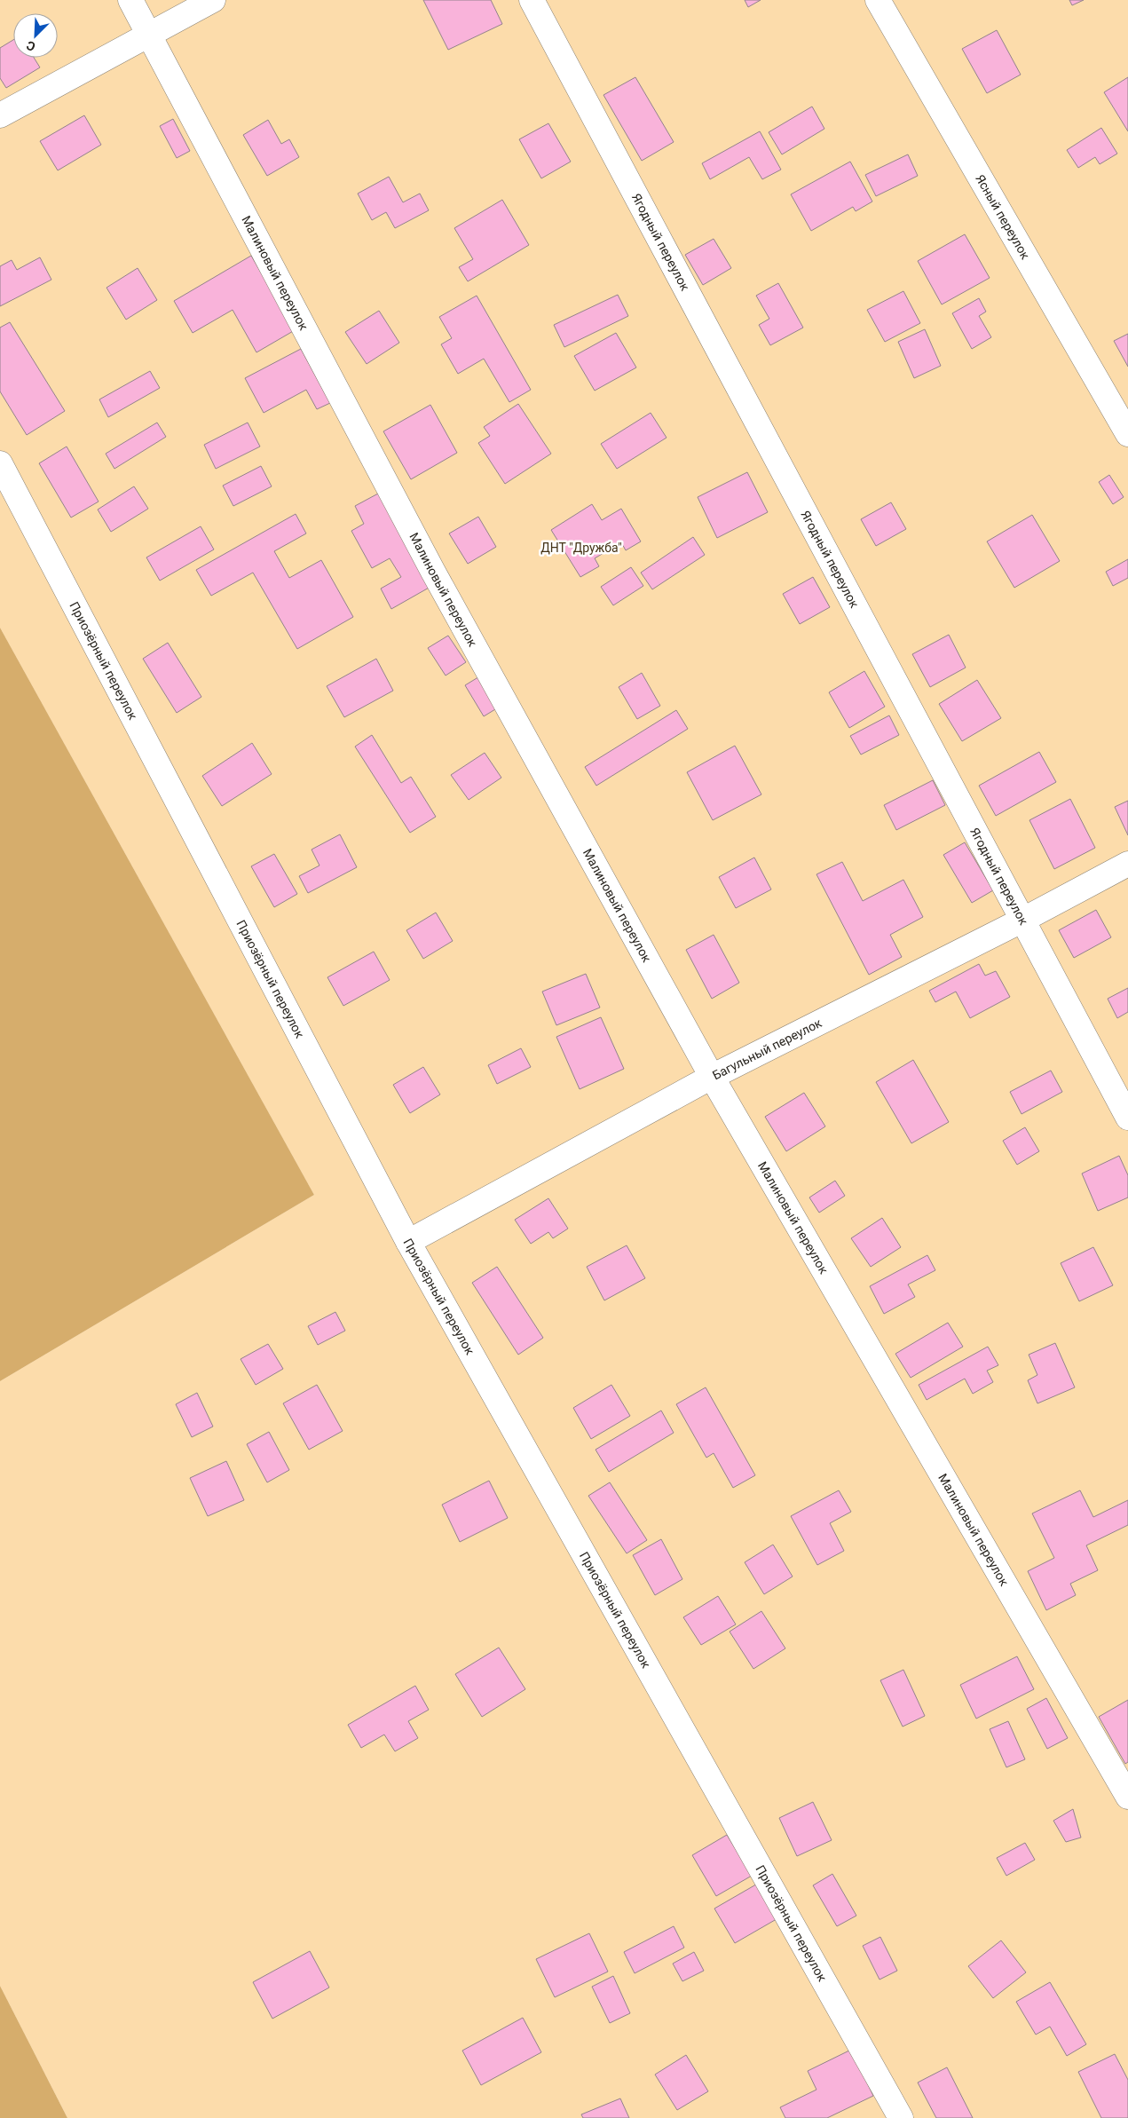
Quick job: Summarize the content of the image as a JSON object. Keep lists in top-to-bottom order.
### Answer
{
  "streets": {
    "street": [
      "Ясный переулок",
      "Ягодный переулок",
      "Малиновый переулок",
      "Приозёрный переулок",
      "Багульный переулок"
    ]
  },
  "crossings": [
    ["Ягодный переулок", "Багульный переулок"],
    ["Малиновый переулок", "Багульный переулок"],
    ["Приозёрный переулок", "Багульный переулок"]
  ],
  "parks": ["ДНТ \"Дружба\""],
  "north": "bottom left"
}
